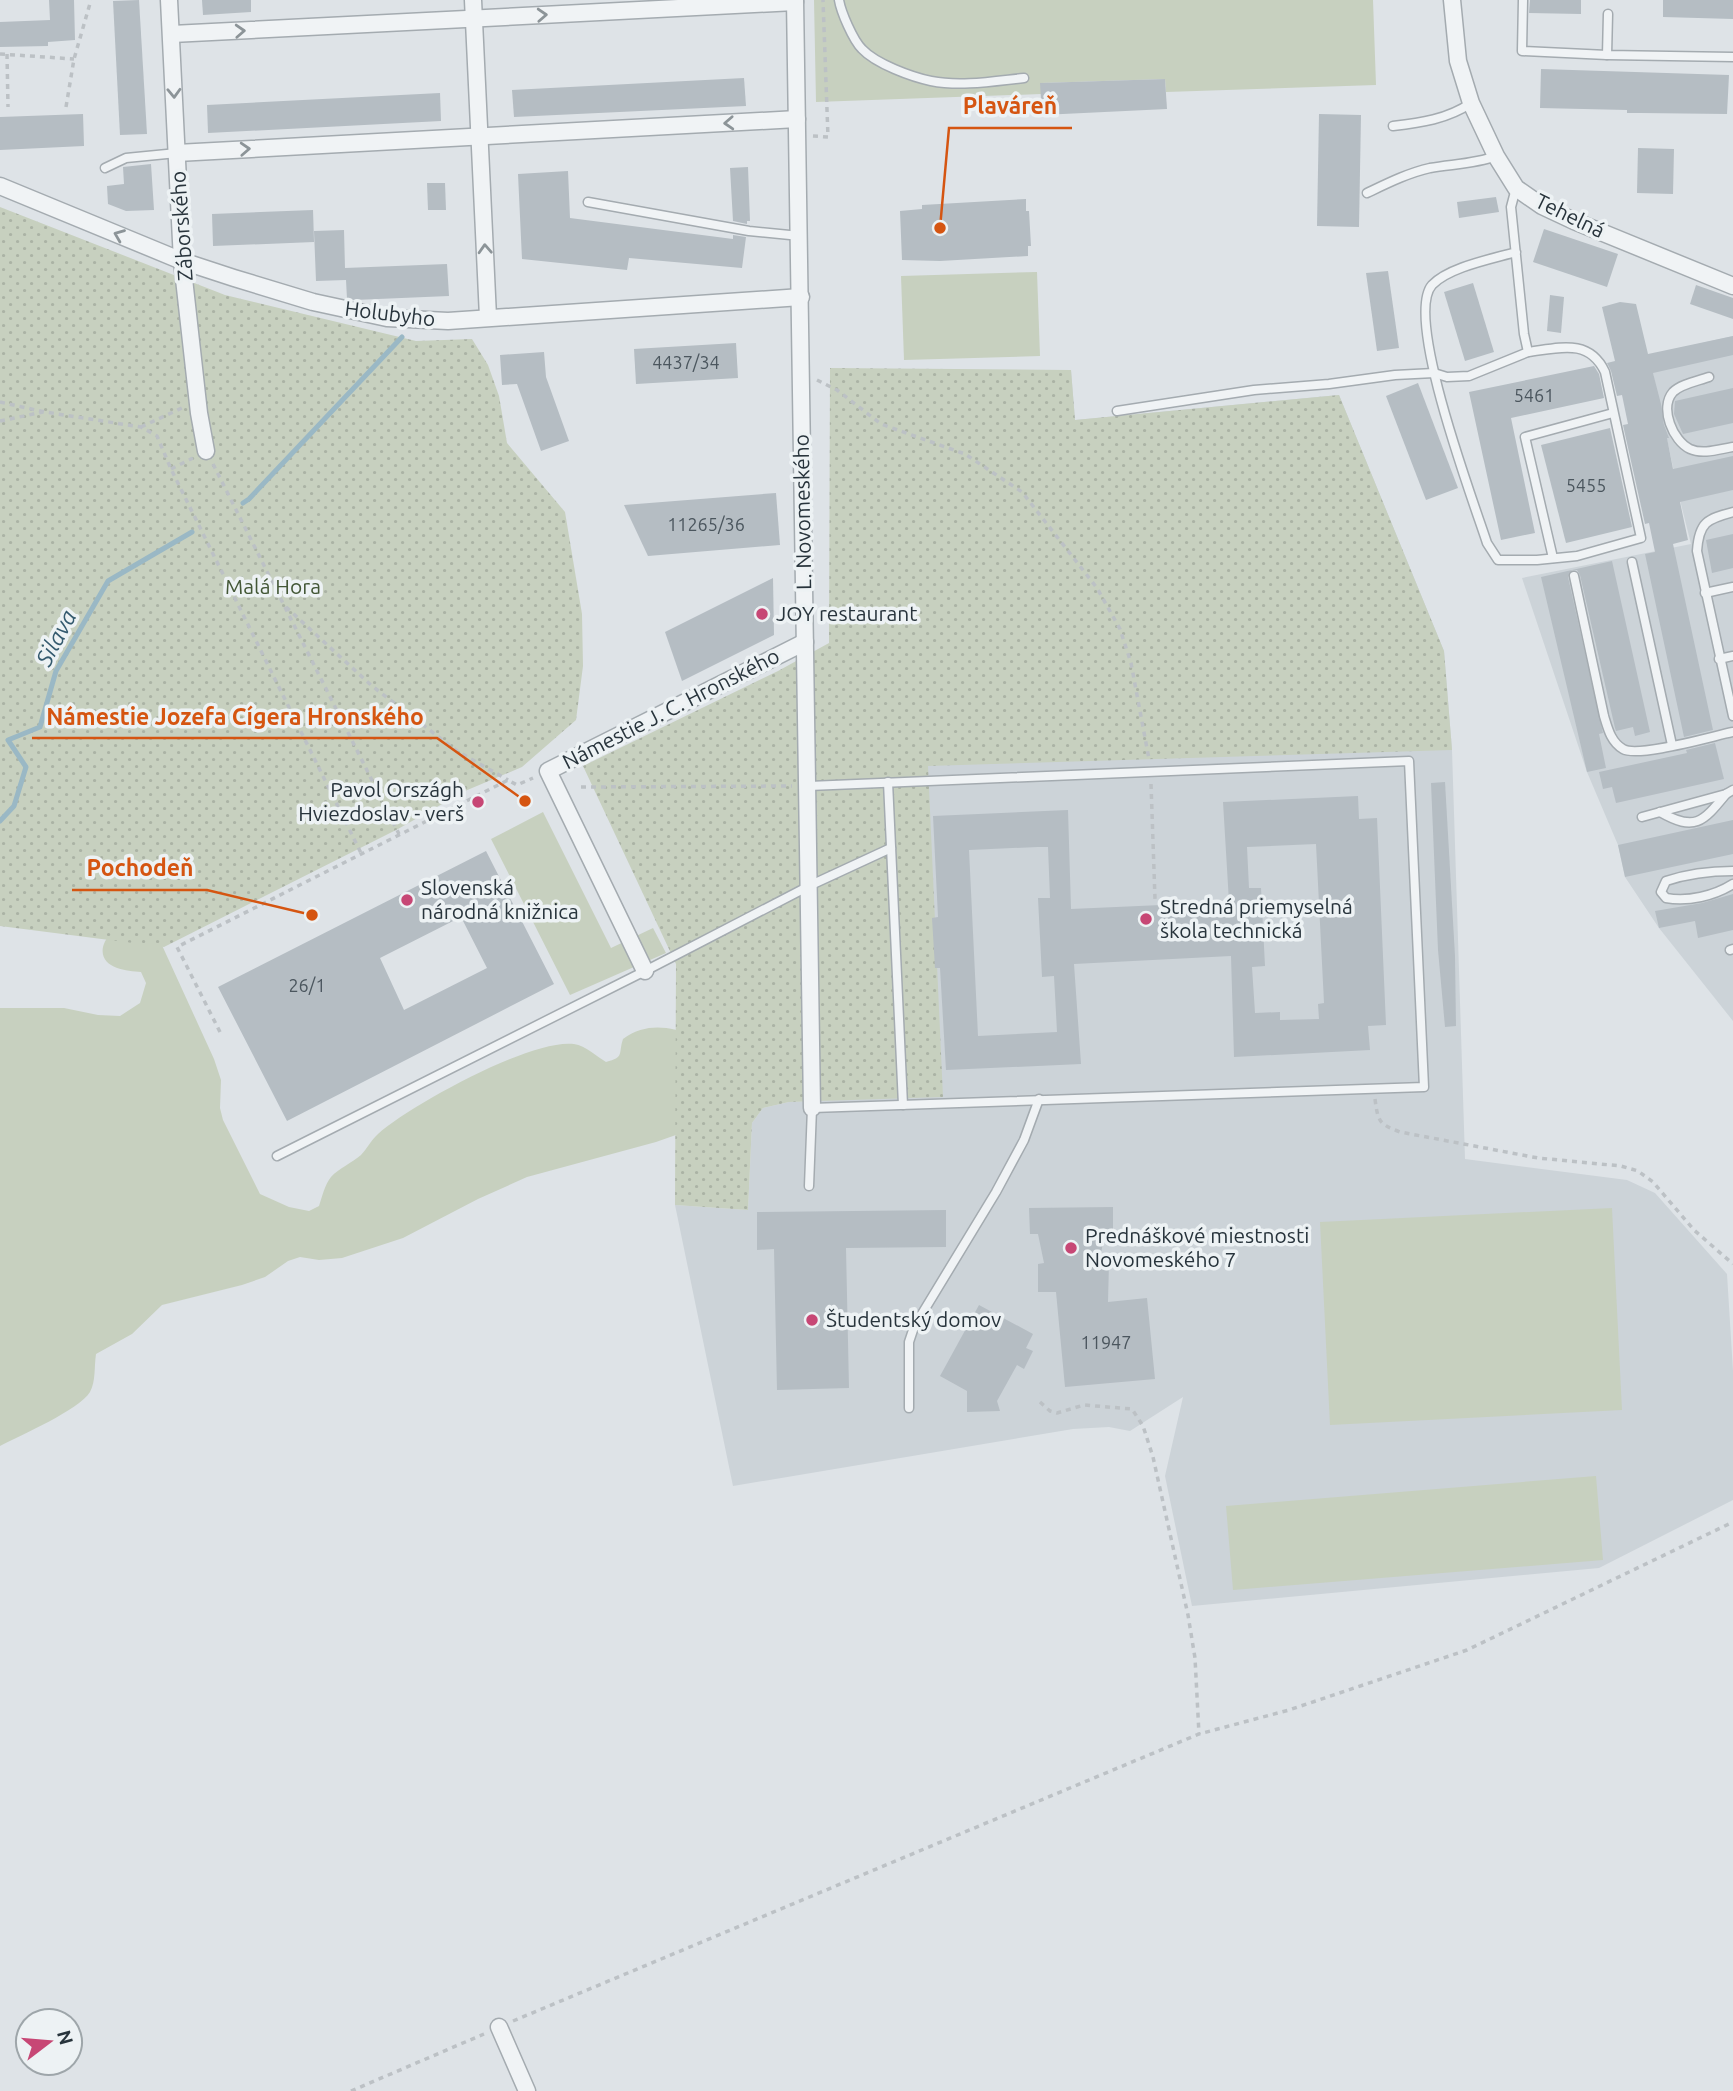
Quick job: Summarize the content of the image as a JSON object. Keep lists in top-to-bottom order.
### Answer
{
  "streets": {
    "street": [
      "Tehelná",
      "Záborského",
      "Holubyho",
      "L. Novomeského",
      "Námestie J. C. Hronského"
    ]
  },
  "crossings": [
    ["Záborského", "Holubyho"],
    ["Holubyho", "L. Novomeského"],
    ["L. Novomeského", "Námestie J. C. Hronského"]
  ],
  "water": ["Silava"],
  "parks": ["Malá Hora"],
  "places": [
    "Plaváreň",
    "JOY restaurant",
    "Námestie Jozefa Cígera Hronského",
    "Pavol Országh Hviezdoslav - verš",
    "Slovenská národná knižnica",
    "Pochodeň",
    "Stredná priemyselná škola technická",
    "Prednáškové miestnosti Novomeského 7",
    "Študentský domov"
  ],
  "house_numbers": [
    "4437/34",
    "5461",
    "5455",
    "11265/36",
    "26/1",
    "11947"
  ],
  "north": "right"
}
